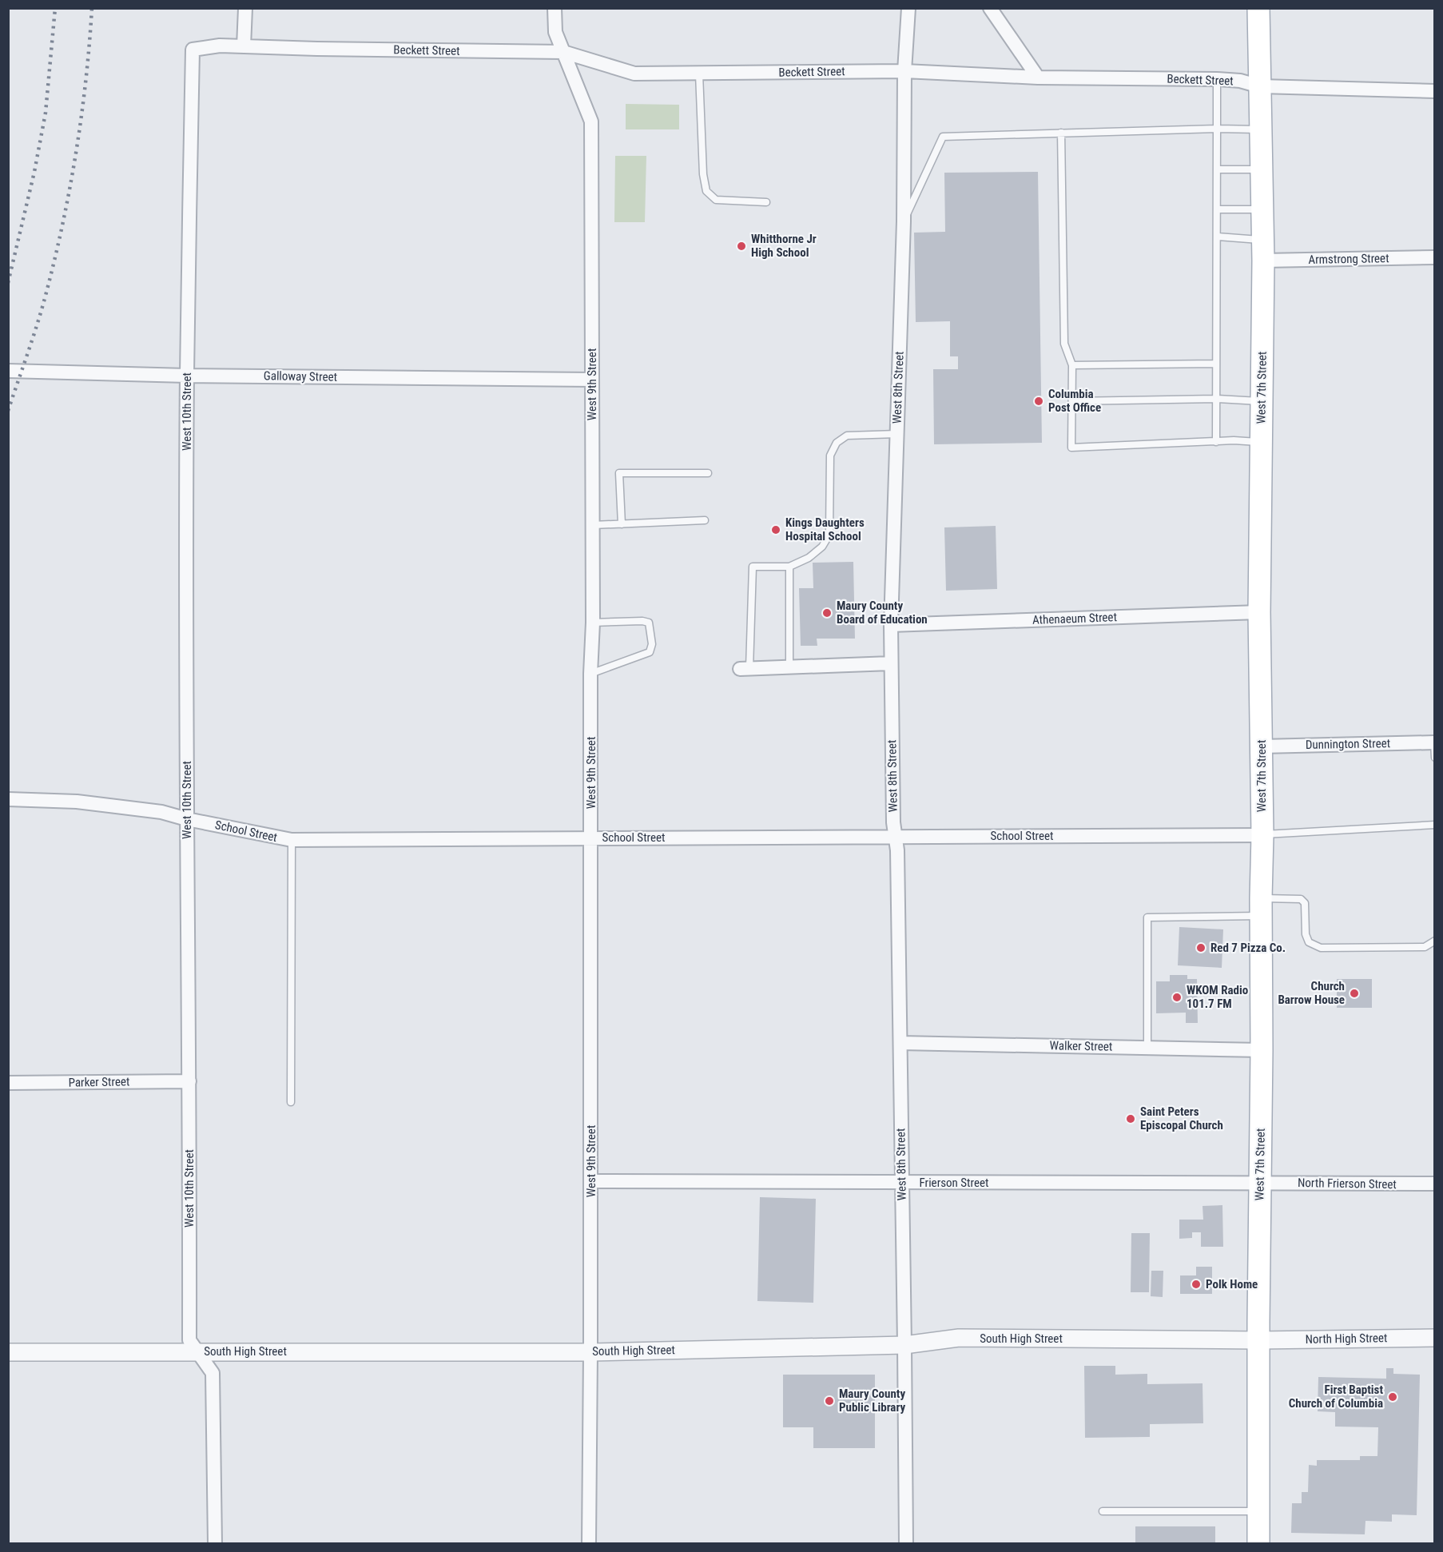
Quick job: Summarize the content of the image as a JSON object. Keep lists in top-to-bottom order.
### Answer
{
  "streets": {
    "main road": ["West 7th Street"],
    "street": [
      "Beckett Street",
      "Armstrong Street",
      "Galloway Street",
      "West 9th Street",
      "West 8th Street",
      "West 10th Street",
      "Athenaeum Street",
      "Dunnington Street",
      "School Street",
      "Walker Street",
      "Parker Street",
      "Frierson Street",
      "North Frierson Street",
      "South High Street",
      "North High Street"
    ]
  },
  "crossings": [
    ["Beckett Street", "West 9th Street"],
    ["Beckett Street", "West 8th Street"],
    ["Beckett Street", "West 7th Street"],
    ["Beckett Street", "West 10th Street"],
    ["Armstrong Street", "West 7th Street"],
    ["Galloway Street", "West 9th Street"],
    ["Galloway Street", "West 10th Street"],
    ["West 9th Street", "School Street"],
    ["West 9th Street", "Frierson Street"],
    ["West 9th Street", "South High Street"],
    ["West 8th Street", "Athenaeum Street"],
    ["West 8th Street", "School Street"],
    ["West 8th Street", "Walker Street"],
    ["West 8th Street", "Frierson Street"],
    ["West 8th Street", "South High Street"],
    ["West 7th Street", "Athenaeum Street"],
    ["West 7th Street", "Dunnington Street"],
    ["West 7th Street", "School Street"],
    ["West 7th Street", "Walker Street"],
    ["West 7th Street", "Frierson Street"],
    ["West 7th Street", "North Frierson Street"],
    ["West 7th Street", "South High Street"],
    ["West 7th Street", "North High Street"],
    ["West 10th Street", "School Street"],
    ["West 10th Street", "Parker Street"],
    ["West 10th Street", "South High Street"],
    ["Frierson Street", "North Frierson Street"],
    ["South High Street", "North High Street"]
  ],
  "places": [
    "Whitthorne Jr High School",
    "Columbia Post Office",
    "Kings Daughters Hospital School",
    "Maury County Board of Education",
    "Red 7 Pizza Co.",
    "Church Barrow House",
    "WKOM Radio 101.7 FM",
    "Saint Peters Episcopal Church",
    "Polk Home",
    "First Baptist Church of Columbia",
    "Maury County Public Library"
  ]
}
